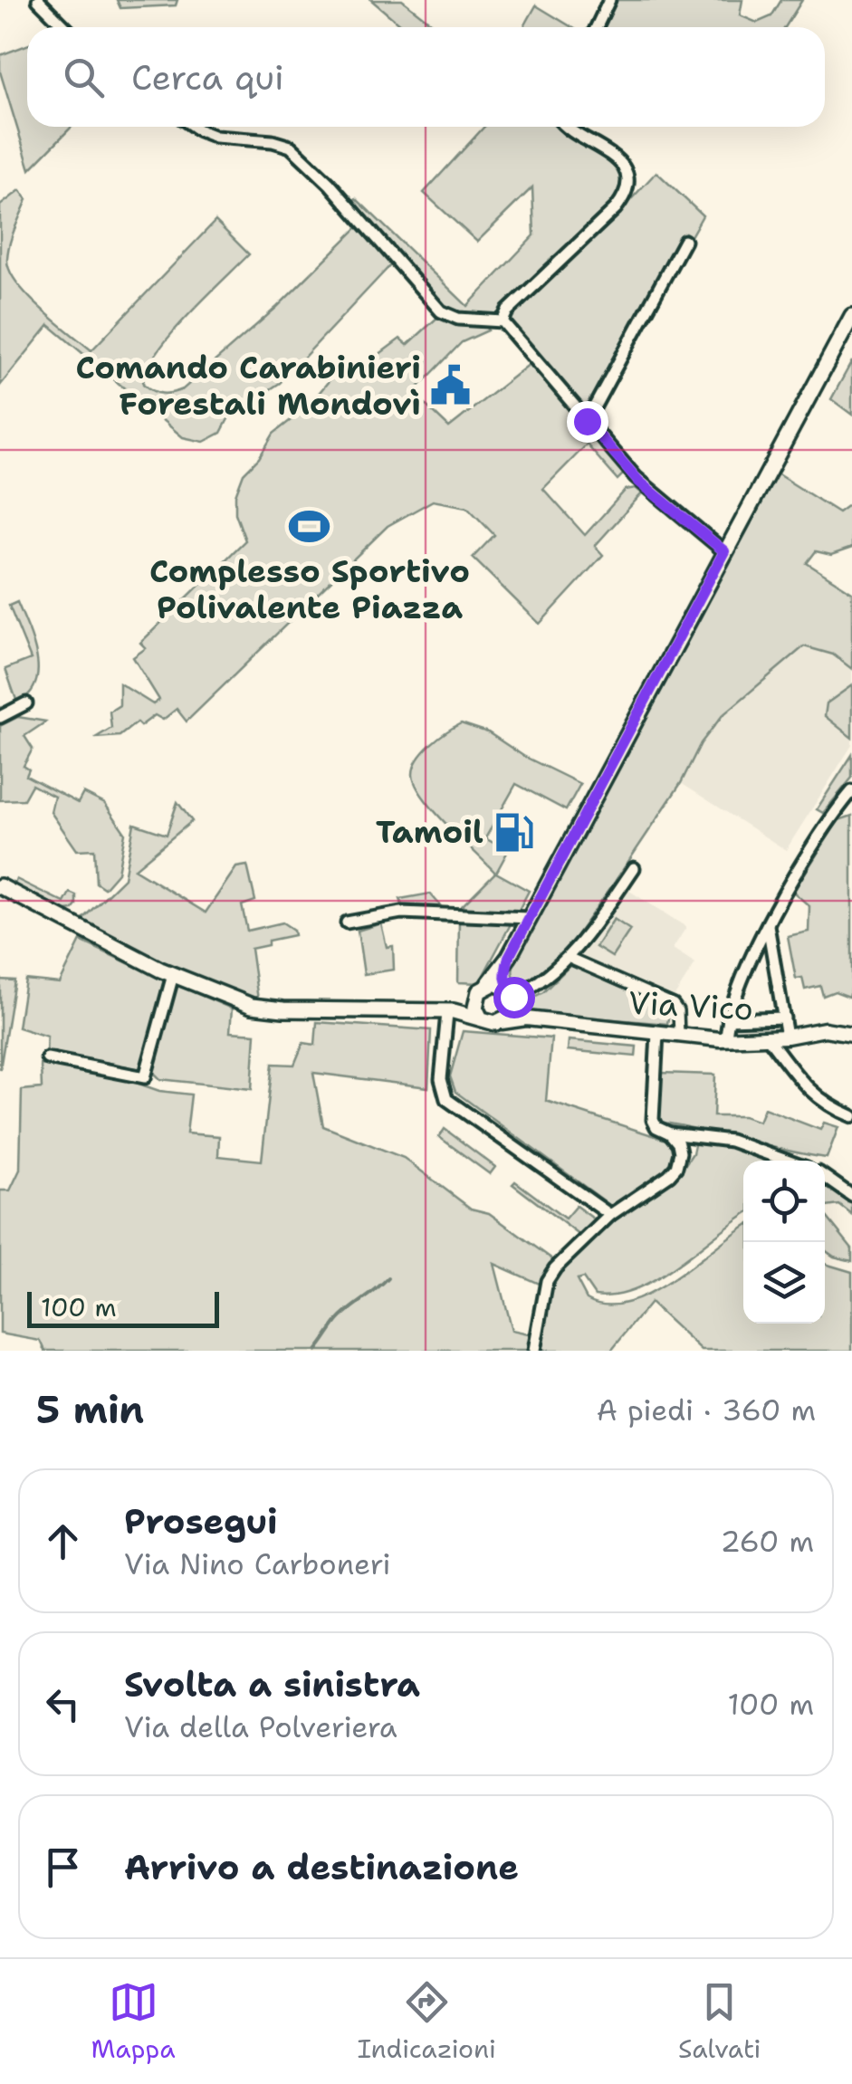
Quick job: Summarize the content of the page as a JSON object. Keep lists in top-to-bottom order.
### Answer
{
  "streets": {
    "street": ["Via Vico"]
  },
  "places": {
    "public building": ["Comando Carabinieri Forestali Mondovì"],
    "sports": ["Complesso Sportivo Polivalente Piazza"],
    "fuel station": ["Tamoil"]
  },
  "scale_bar": "100 m",
  "page": {
    "search": "Cerca qui",
    "scale": "100 m",
    "heading": ["5 min", "A piedi · 360 m"],
    "list": [
      ["Prosegui", "Via Nino Carboneri", "260 m"],
      ["Svolta a sinistra", "Via della Polveriera", "100 m"],
      "Arrivo a destinazione"
    ],
    "nav": ["Mappa", "Indicazioni", "Salvati"]
  }
}
